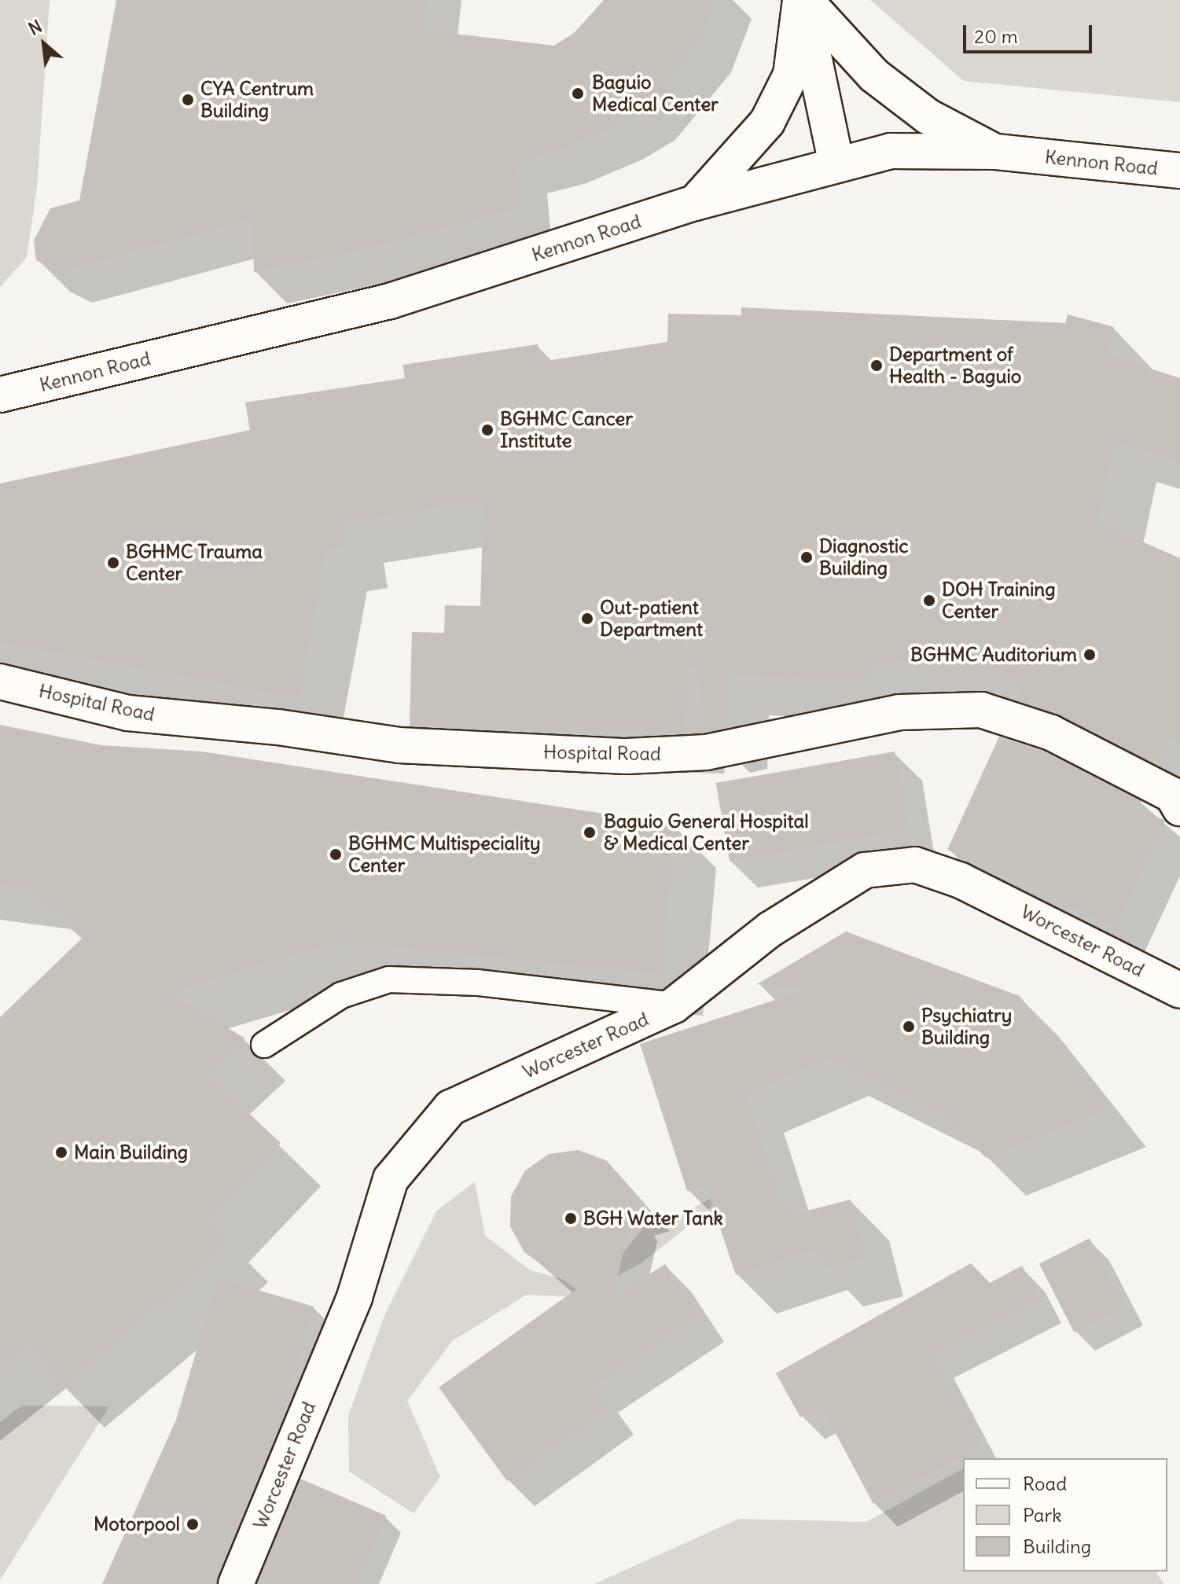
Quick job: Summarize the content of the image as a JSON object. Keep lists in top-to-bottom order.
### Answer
{
  "streets": {
    "main road": ["Kennon Road", "Hospital Road", "Worcester Road"]
  },
  "places": [
    "Baguio Medical Center",
    "CYA Centrum Building",
    "Department of Health - Baguio",
    "BGHMC Cancer Institute",
    "Diagnostic Building",
    "BGHMC Trauma Center",
    "DOH Training Center",
    "Out-patient Department",
    "BGHMC Auditorium",
    "Baguio General Hospital & Medical Center",
    "BGHMC Multispeciality Center",
    "Psychiatry Building",
    "Main Building",
    "BGH Water Tank",
    "Motorpool"
  ],
  "legend": ["Road", "Park", "Building"],
  "scale_bar": "20 m",
  "north": "top left"
}
